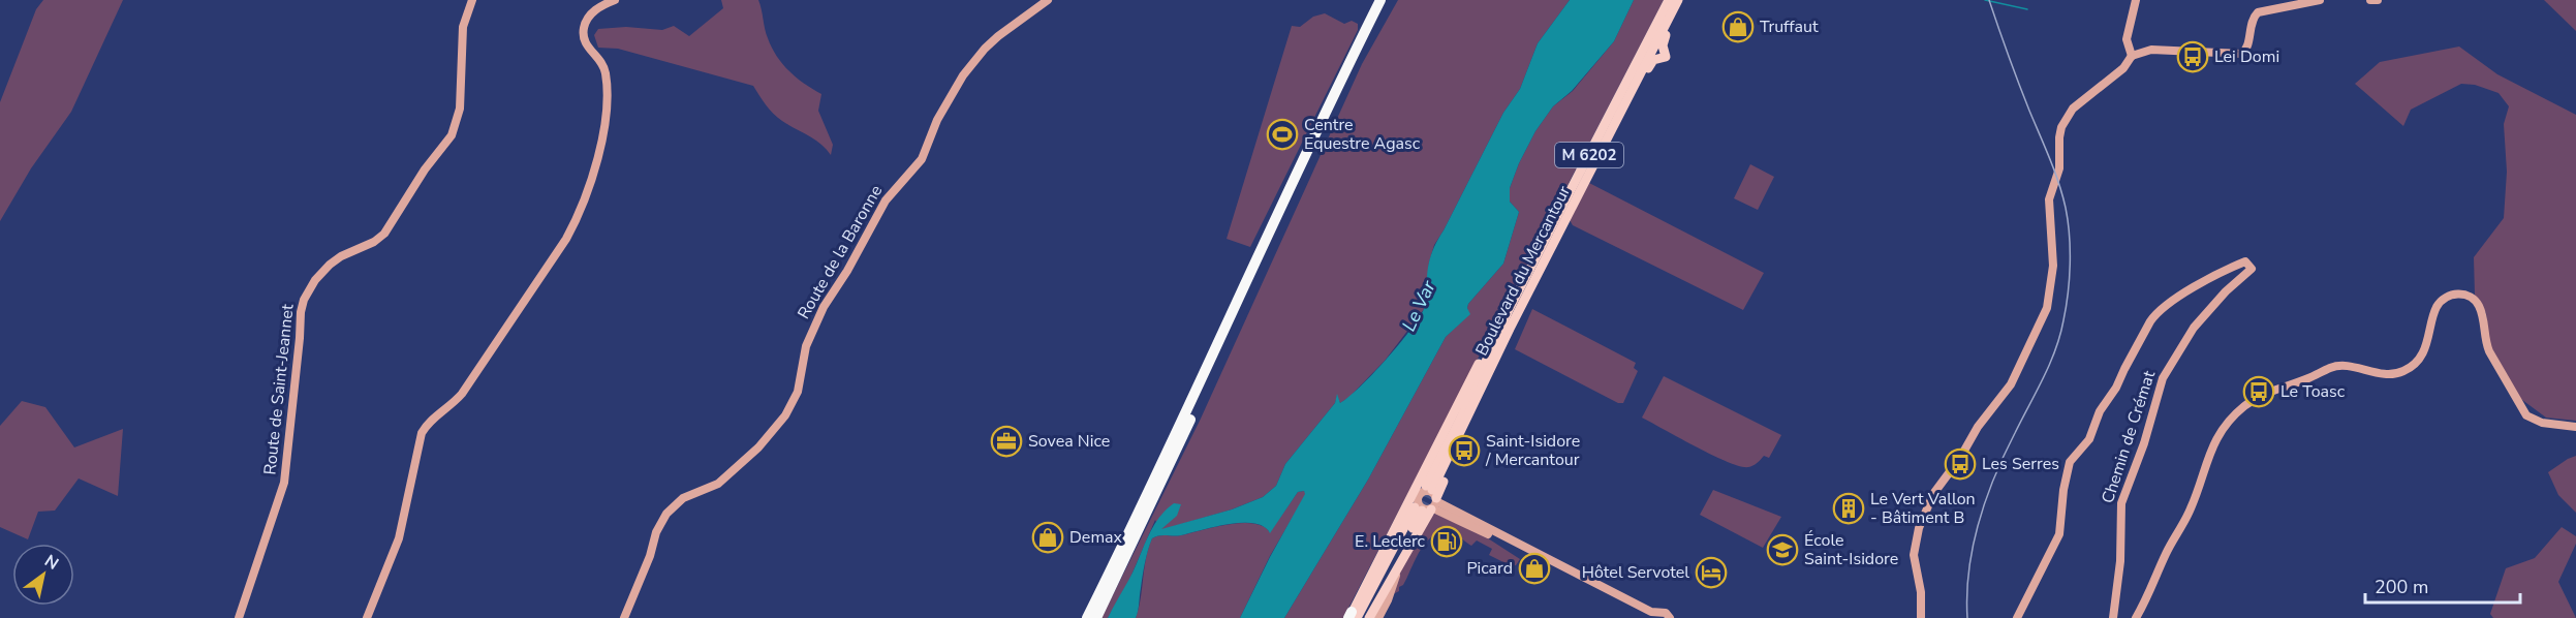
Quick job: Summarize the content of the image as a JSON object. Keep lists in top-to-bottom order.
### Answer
{
  "streets": {
    "main road": ["M 6202", "Boulevard du Mercantour"],
    "street": ["Route de la Baronne", "Route de Saint-Jeannet", "Chemin de Crémat"]
  },
  "water": ["Le Var"],
  "places": {
    "shop": ["Truffaut", "Demax", "Picard"],
    "bus stop": [
      "Lei Domi",
      "Le Toasc",
      "Saint-Isidore / Mercantour",
      "Les Serres"
    ],
    "sports": ["Centre Equestre Agasc"],
    "office": ["Sovea Nice"],
    "building": ["Le Vert Vallon - Bâtiment B"],
    "fuel station": ["E. Leclerc"],
    "school or university": ["École Saint-Isidore"],
    "hotel": ["Hôtel Servotel"]
  },
  "scale_bar": "200 m",
  "north": "top right"
}
